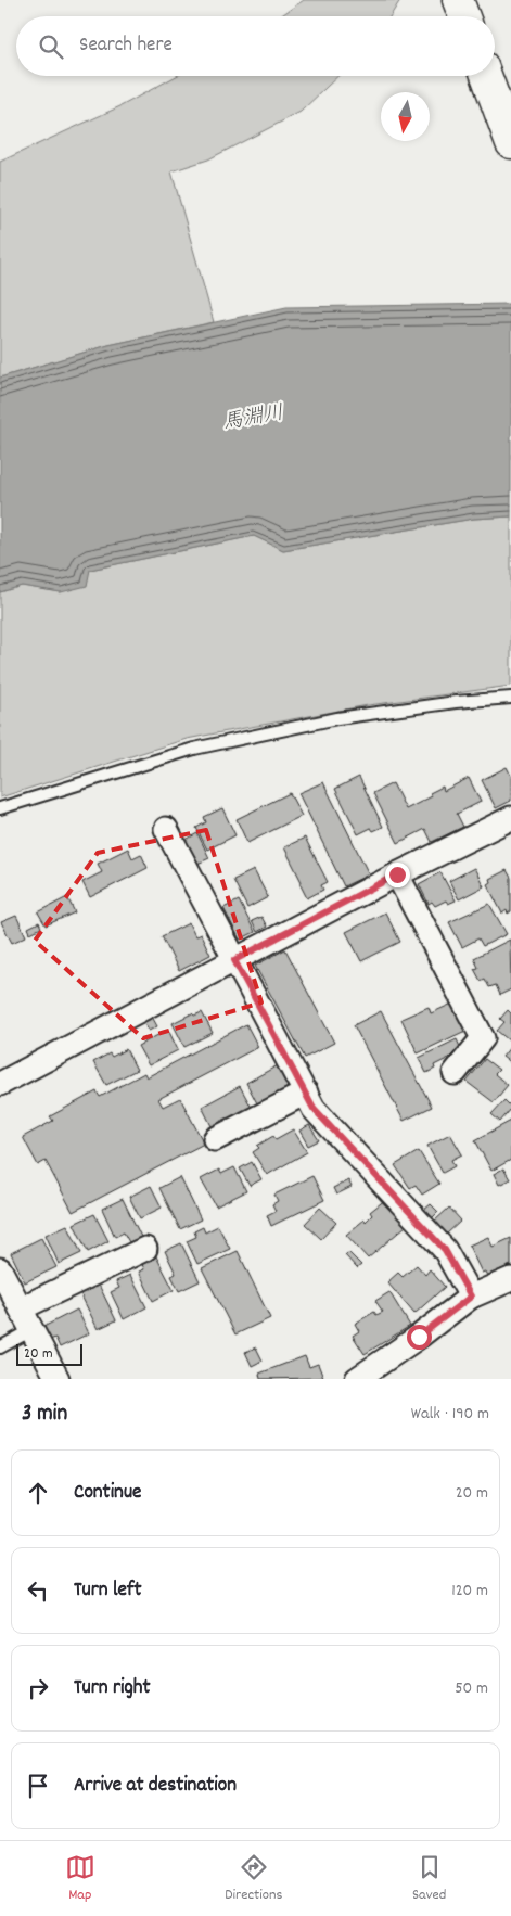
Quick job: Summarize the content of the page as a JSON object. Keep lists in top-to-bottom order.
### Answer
{
  "water": ["馬淵川"],
  "scale_bar": "20 m",
  "north": "bottom",
  "page": {
    "search": "Search here",
    "scale": "20 m",
    "heading": ["3 min", "Walk · 190 m"],
    "list": [
      ["Continue", "20 m"],
      ["Turn left", "120 m"],
      ["Turn right", "50 m"],
      "Arrive at destination"
    ],
    "nav": ["Map", "Directions", "Saved"]
  }
}
